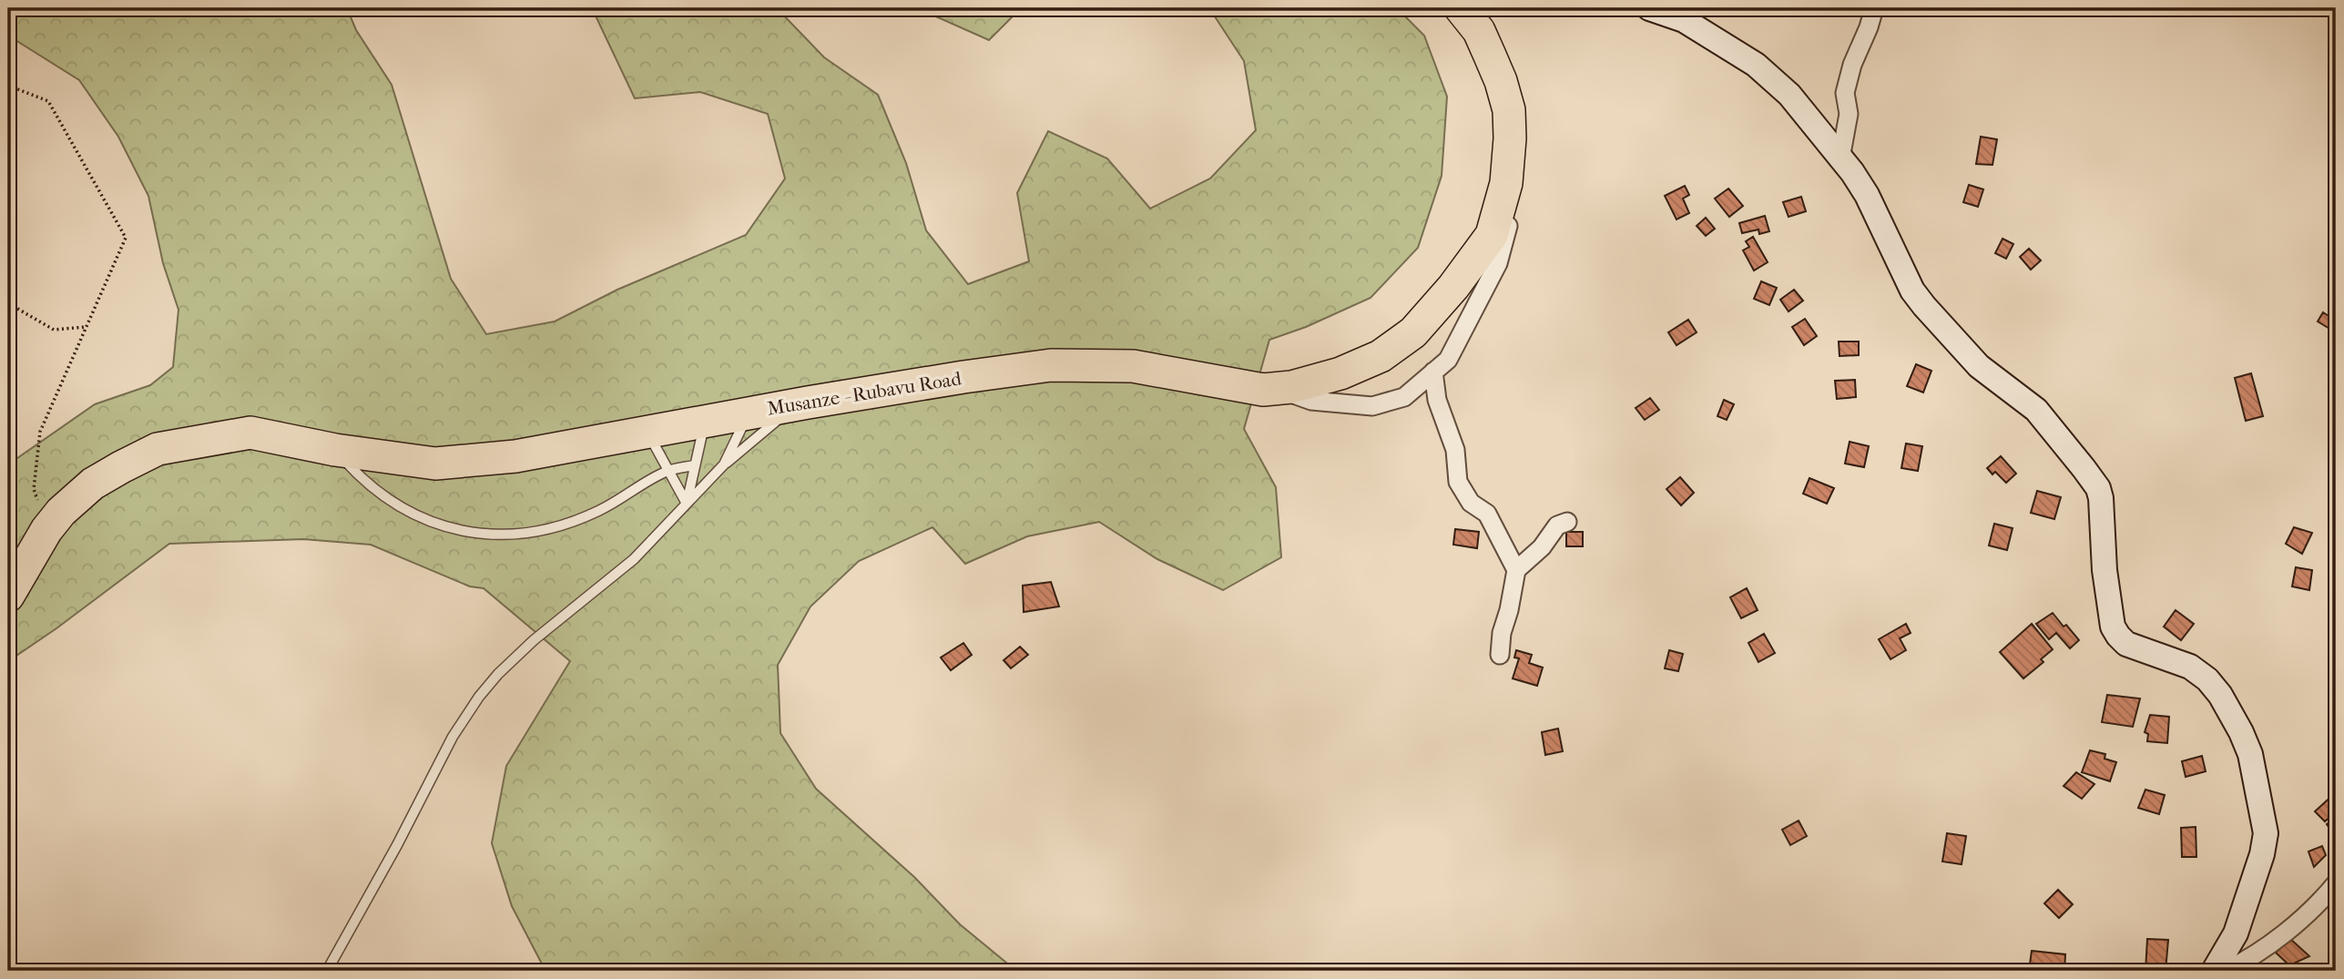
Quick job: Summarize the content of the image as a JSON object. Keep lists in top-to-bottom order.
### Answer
{
  "streets": {
    "highway": ["Musanze - Rubavu Road"]
  }
}
